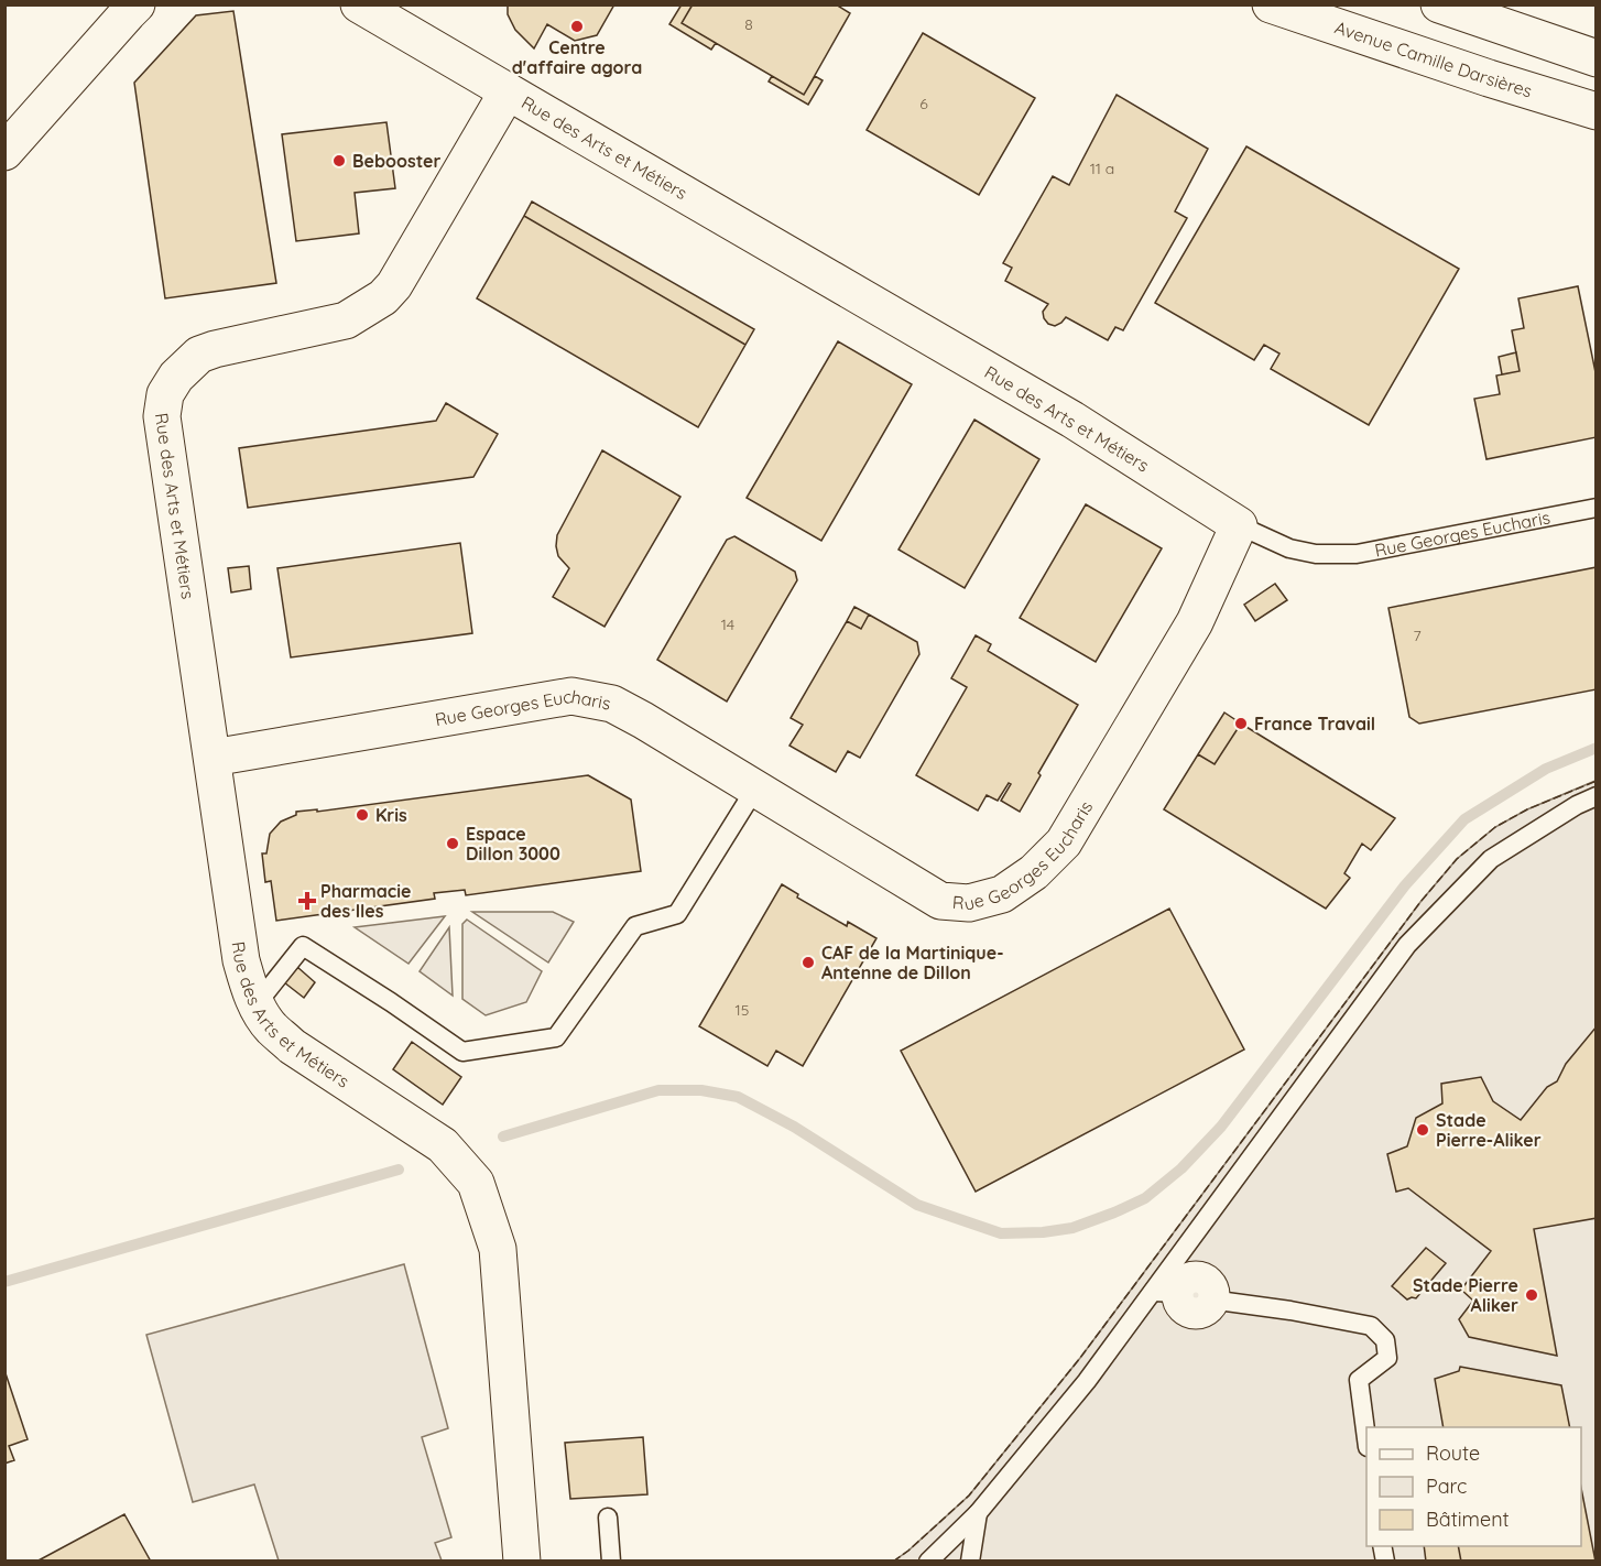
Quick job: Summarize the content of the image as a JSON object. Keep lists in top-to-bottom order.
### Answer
{
  "streets": {
    "street": ["Avenue Camille Darsières", "Rue des Arts et Métiers", "Rue Georges Eucharis"]
  },
  "crossings": [
    ["Rue des Arts et Métiers", "Rue Georges Eucharis"]
  ],
  "places": {
    "other": [
      "Centre d'affaire agora",
      "Bebooster",
      "France Travail",
      "Kris",
      "Espace Dillon 3000",
      "CAF de la Martinique- Antenne de Dillon",
      "Stade Pierre-Aliker",
      "Stade Pierre Aliker"
    ],
    "health": ["Pharmacie des Iles"]
  },
  "house_numbers": [
    "8",
    "6",
    "11 a",
    "14",
    "7",
    "15"
  ],
  "legend": ["Route", "Parc", "Bâtiment"]
}
